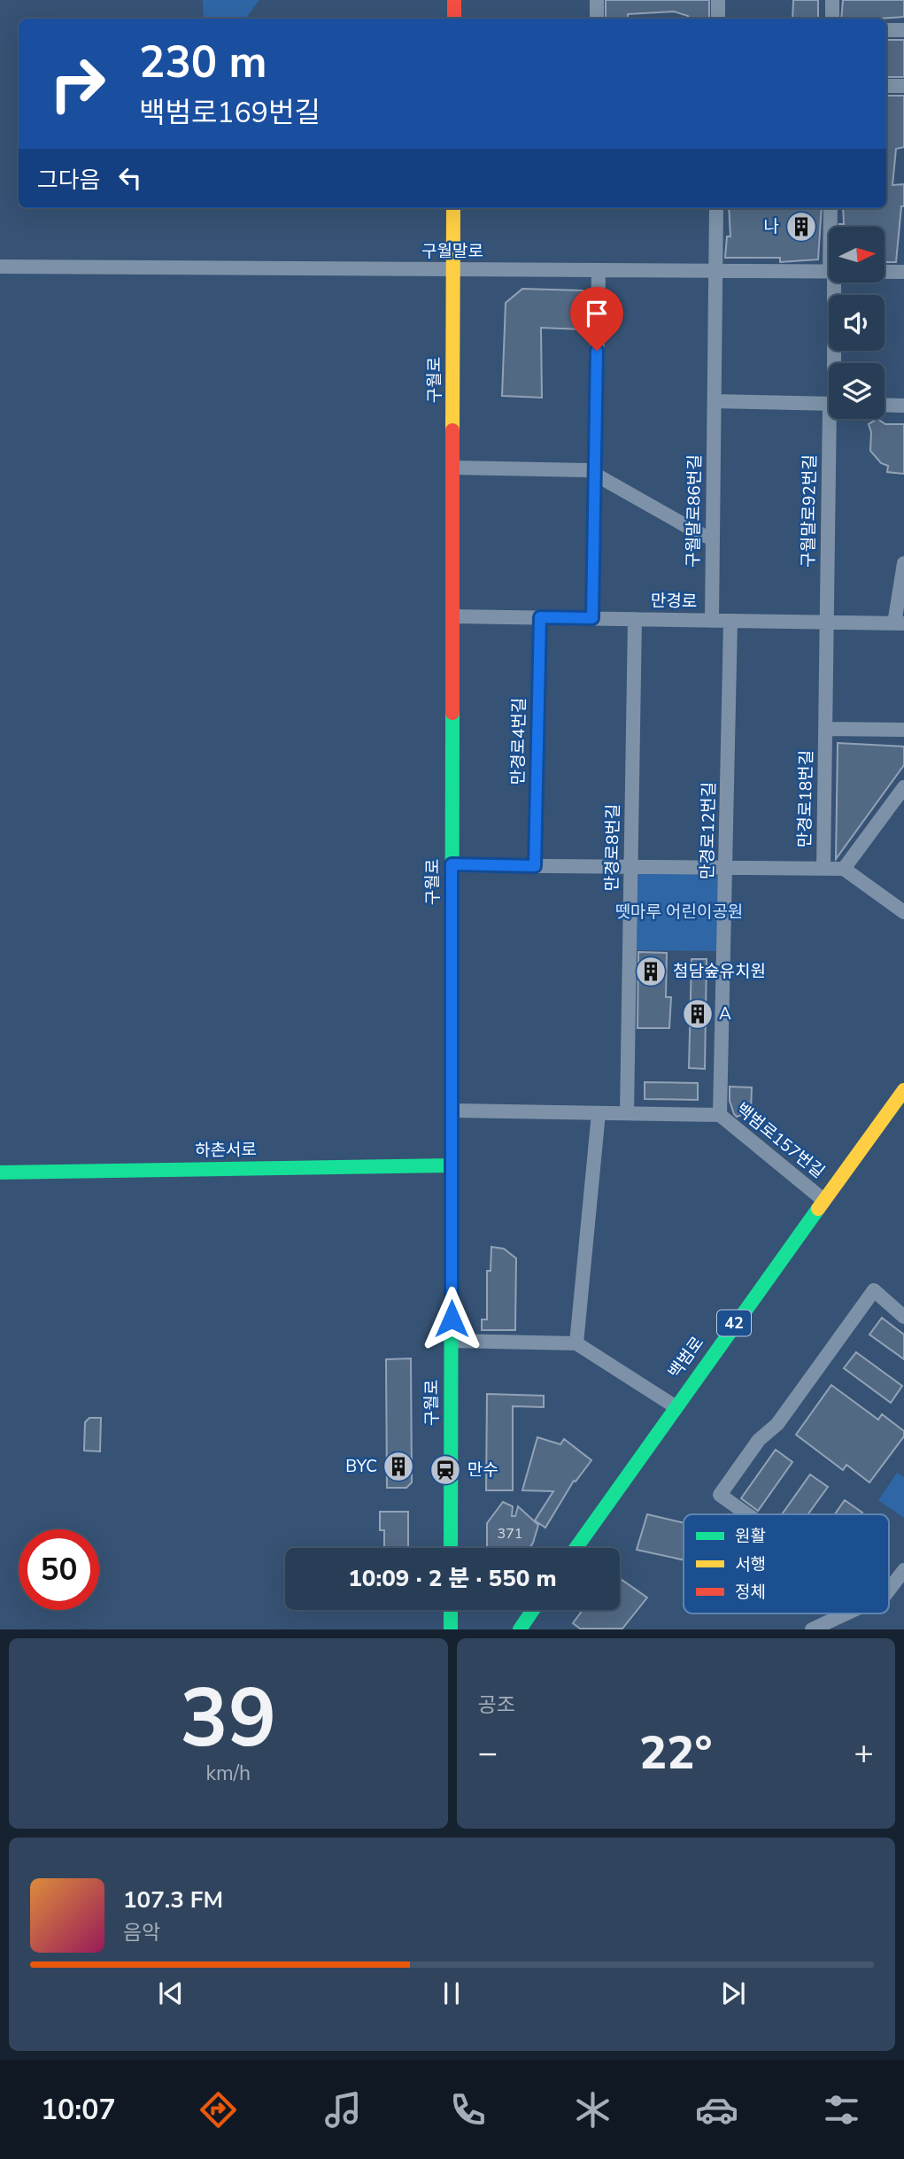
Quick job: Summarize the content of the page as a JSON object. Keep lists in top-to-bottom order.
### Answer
{
  "streets": {
    "main road": [
      "구월로",
      "하촌서로",
      "42",
      "백범로"
    ],
    "street": [
      "구월말로",
      "구월말로86번길",
      "구월말로92번길",
      "만경로",
      "만경로4번길",
      "만경로18번길",
      "만경로12번길",
      "만경로8번길",
      "백범로157번길"
    ]
  },
  "crossings": [
    ["구월말로", "구월로"],
    ["구월말로", "구월말로86번길"],
    ["구월로", "만경로"],
    ["구월로", "백범로157번길"],
    ["구월로", "하촌서로"],
    ["구월말로86번길", "만경로"],
    ["구월말로92번길", "만경로"],
    ["구월말로92번길", "만경로18번길"],
    ["만경로", "만경로4번길"],
    ["만경로", "만경로18번길"],
    ["만경로", "만경로12번길"],
    ["만경로", "만경로8번길"],
    ["만경로12번길", "백범로157번길"],
    ["만경로8번길", "백범로157번길"],
    ["백범로157번길", "백범로"]
  ],
  "parks": ["뗏마루 어린이공원"],
  "places": {
    "building": [
      "나",
      "첨담숲유치원",
      "A",
      "BYC"
    ],
    "station": ["만수"]
  },
  "house_numbers": ["371"],
  "legend": ["원활", "서행", "정체"],
  "north": "right",
  "page": {
    "turn": ["230 m", "백범로169번길"],
    "then": "그다음",
    "limit": "50",
    "trip": "10:09 · 2 분 · 550 m",
    "tile": [
      ["39", "km/h"],
      "공조"
    ],
    "heat": ["−", "22°", "+"],
    "song": ["107.3 FM", "음악"],
    "tabs": "10:07"
  }
}
